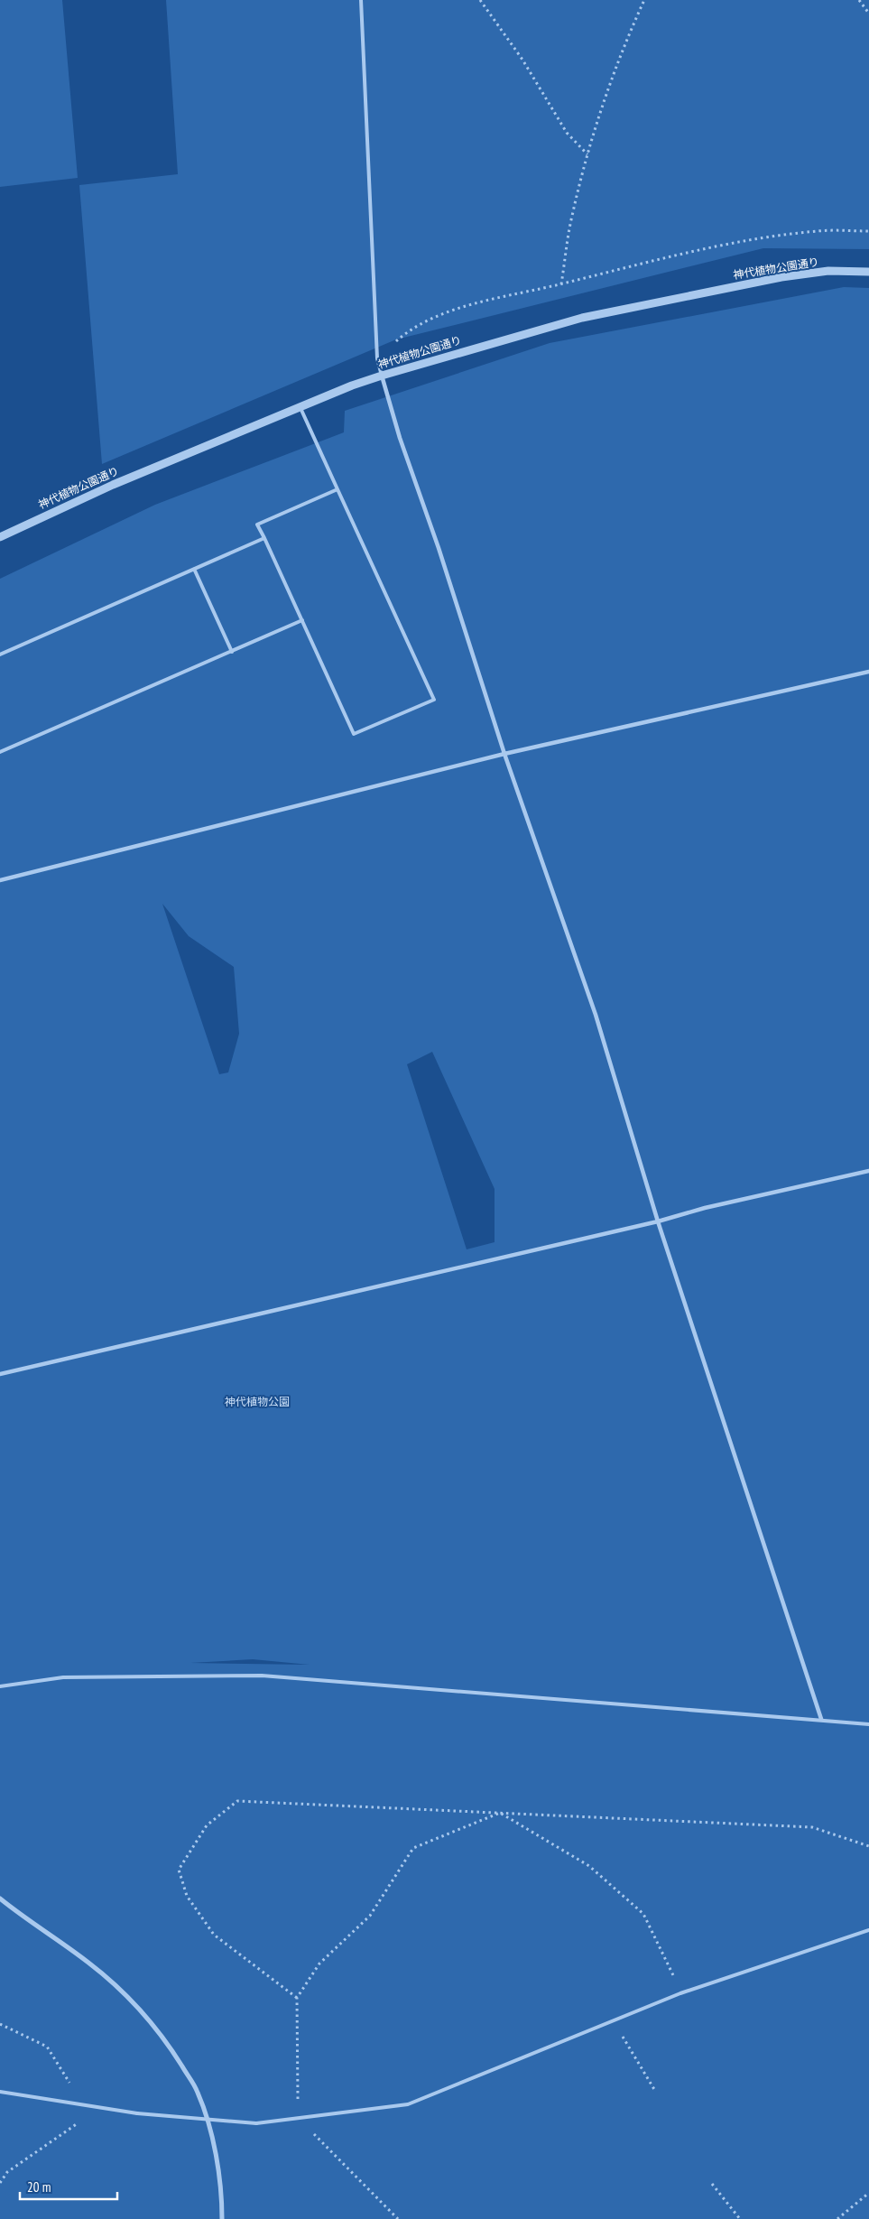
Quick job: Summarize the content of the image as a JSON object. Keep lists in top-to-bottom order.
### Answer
{
  "streets": {
    "street": ["神代植物公園通り"]
  },
  "parks": ["神代植物公園"],
  "scale_bar": "20 m"
}
